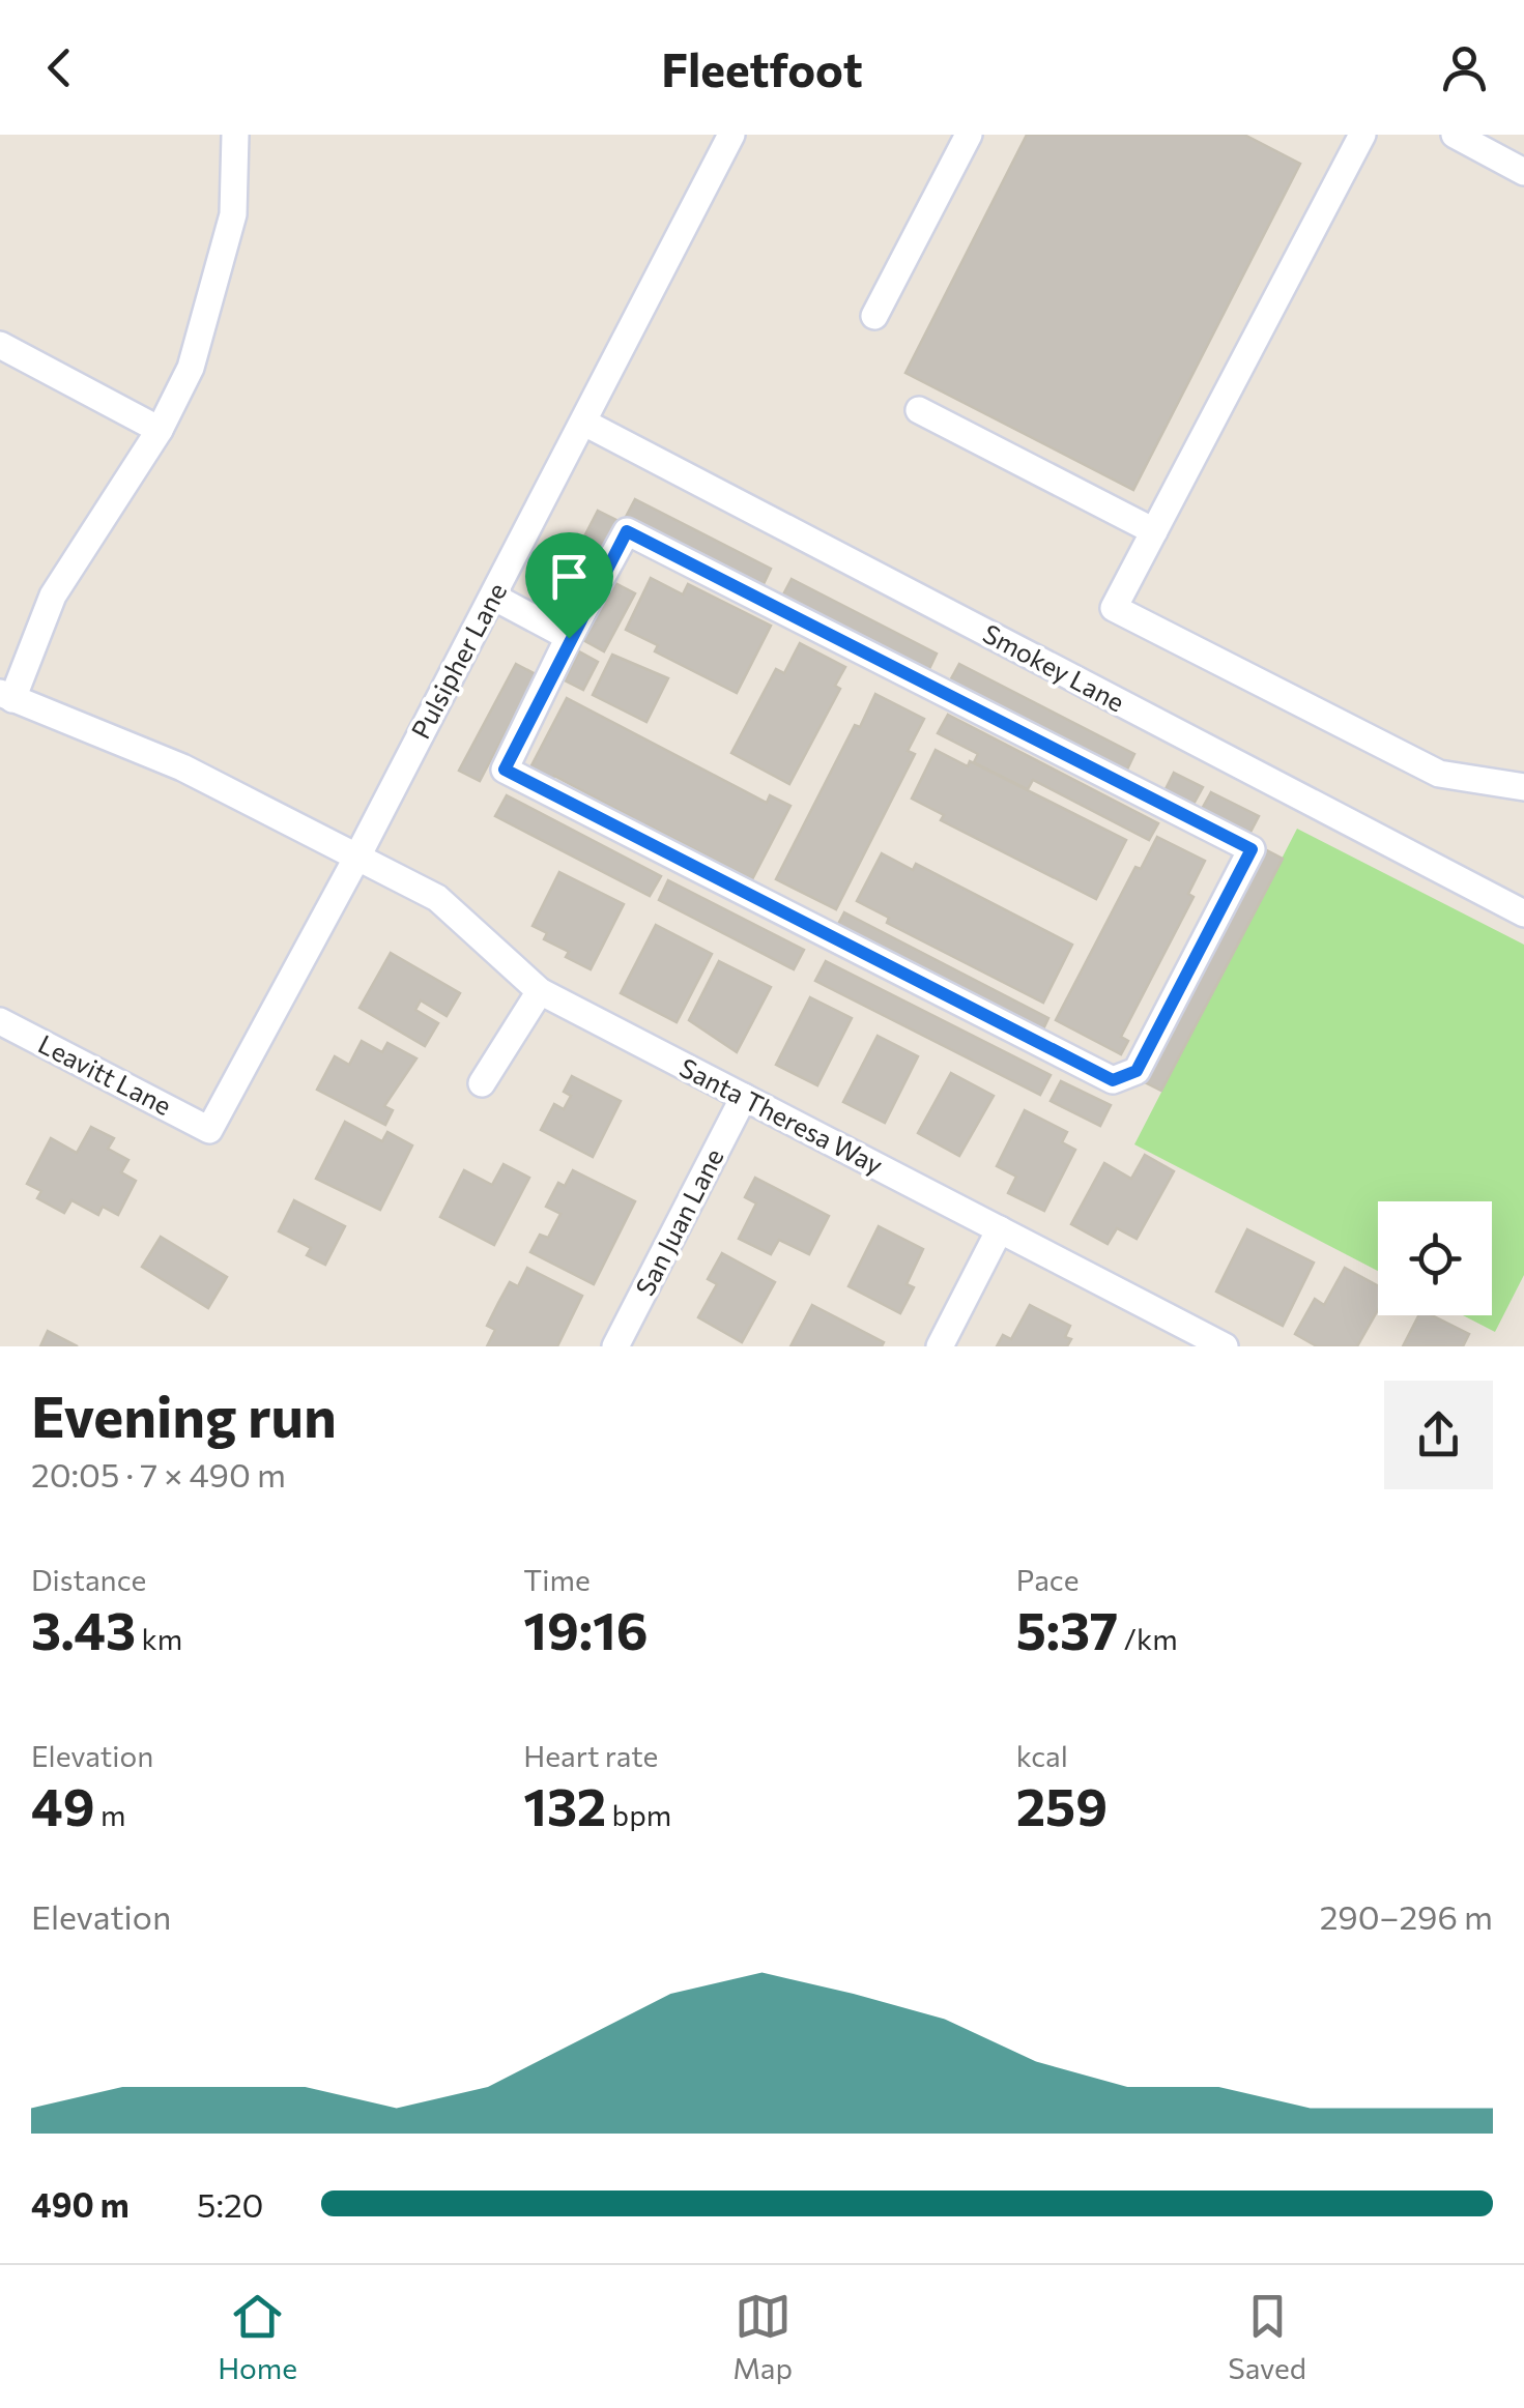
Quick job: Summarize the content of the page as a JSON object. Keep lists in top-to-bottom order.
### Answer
{
  "streets": {
    "street": [
      "Pulsipher Lane",
      "Smokey Lane",
      "Leavitt Lane",
      "Santa Theresa Way",
      "San Juan Lane"
    ]
  },
  "crossings": [
    ["Pulsipher Lane", "Smokey Lane"],
    ["Pulsipher Lane", "Leavitt Lane"],
    ["Pulsipher Lane", "Santa Theresa Way"],
    ["Santa Theresa Way", "San Juan Lane"]
  ],
  "page": {
    "header": "Fleetfoot",
    "heading": ["Evening run", "20:05 · 7 × 490 m"],
    "stats": [
      ["Distance", "3.43 km"],
      ["Time", "19:16"],
      ["Pace", "5:37 /km"],
      ["Elevation", "49 m"],
      ["Heart rate", "132 bpm"],
      ["kcal", "259"]
    ],
    "chart": ["Elevation", "290–296 m"],
    "list": [
      {
        "name": "490 m",
        "note": "5:20"
      }
    ],
    "tabs": ["Home", "Map", "Saved"]
  }
}
